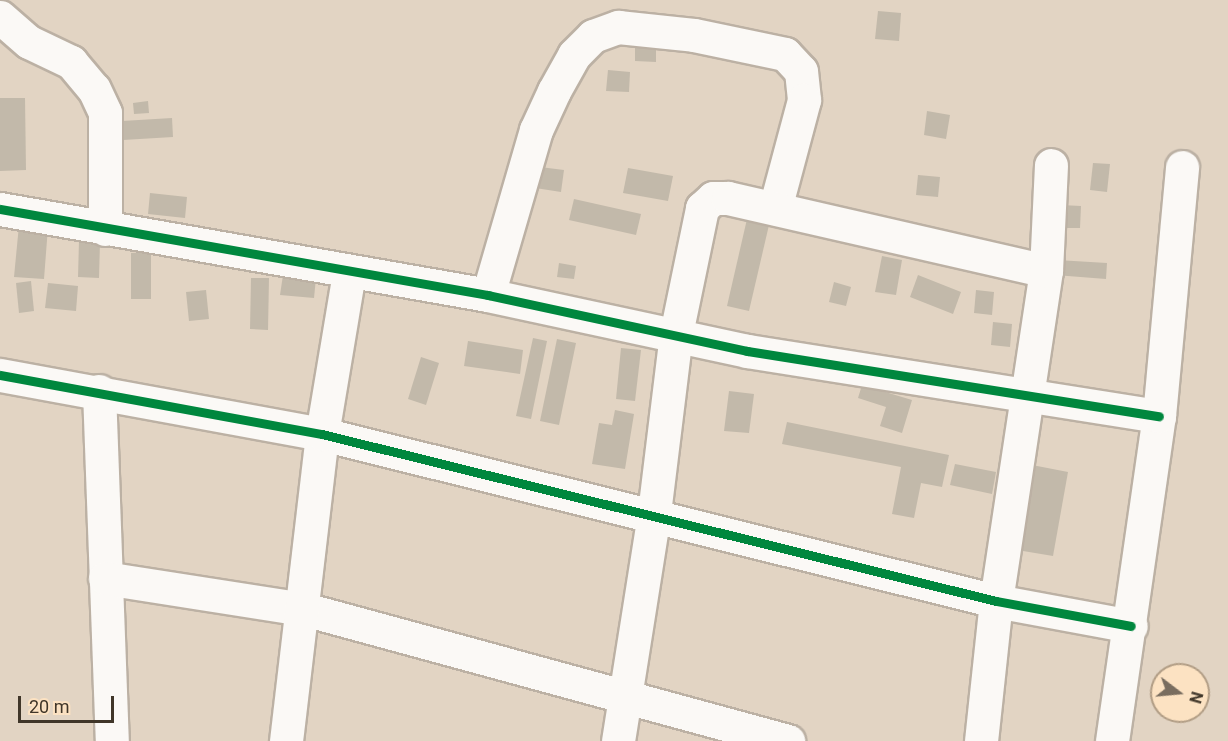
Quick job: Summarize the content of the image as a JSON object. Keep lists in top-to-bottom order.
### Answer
{
  "scale_bar": "20 m",
  "north": "right"
}
